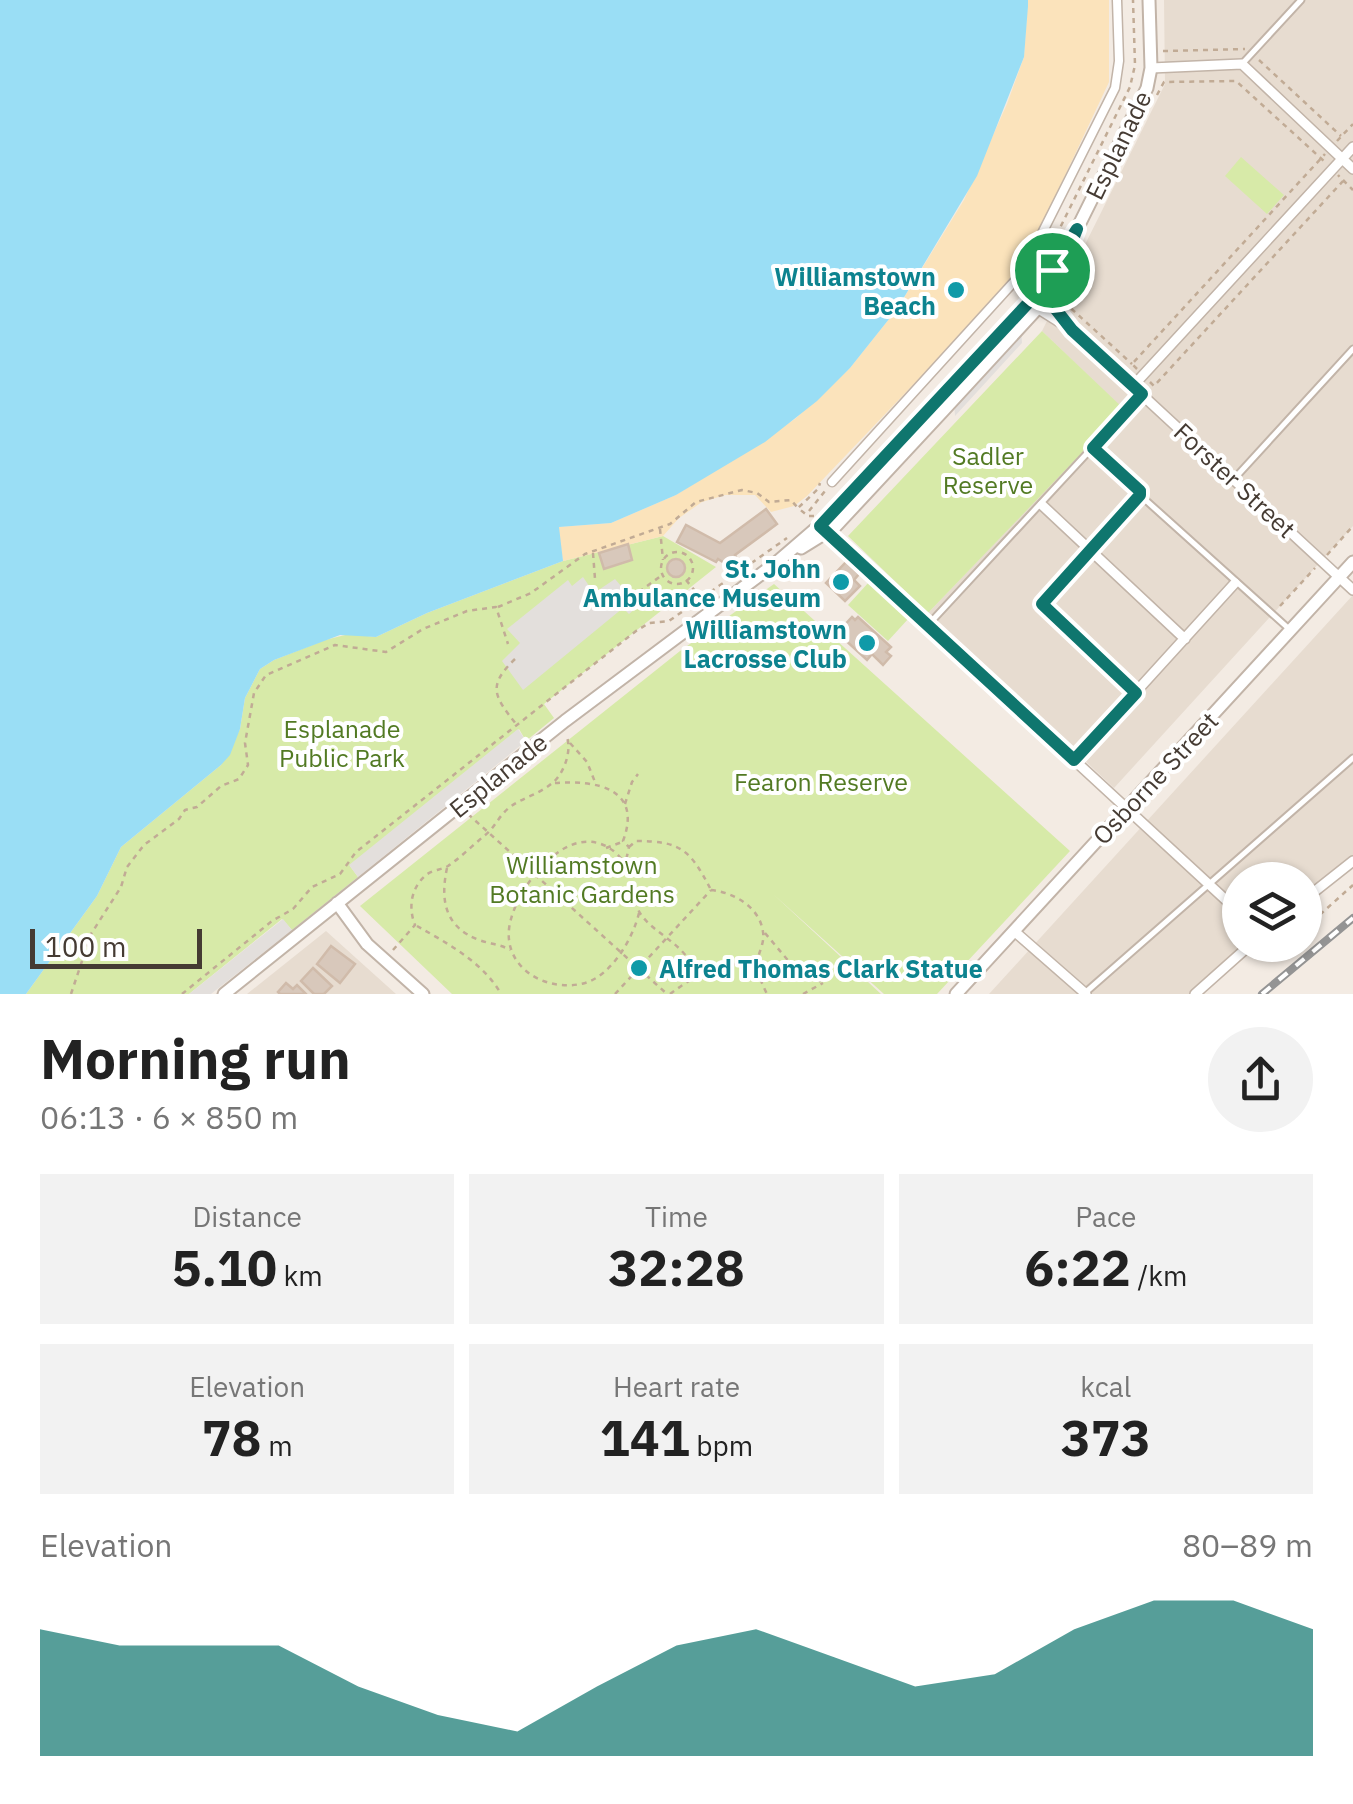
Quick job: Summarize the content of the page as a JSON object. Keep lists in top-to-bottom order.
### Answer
{
  "streets": {
    "street": ["Esplanade", "Forster Street", "Osborne Street"]
  },
  "crossings": [
    ["Esplanade", "Forster Street"],
    ["Forster Street", "Osborne Street"]
  ],
  "parks": [
    "Sadler Reserve",
    "Esplanade Public Park",
    "Fearon Reserve",
    "Williamstown Botanic Gardens"
  ],
  "places": [
    "Williamstown Beach",
    "St. John Ambulance Museum",
    "Williamstown Lacrosse Club",
    "Alfred Thomas Clark Statue"
  ],
  "scale_bar": "100 m",
  "page": {
    "scale": "100 m",
    "heading": ["Morning run", "06:13 · 6 × 850 m"],
    "stats": [
      ["Distance", "5.10 km"],
      ["Time", "32:28"],
      ["Pace", "6:22 /km"],
      ["Elevation", "78 m"],
      ["Heart rate", "141 bpm"],
      ["kcal", "373"]
    ],
    "chart": ["Elevation", "80–89 m"]
  }
}
